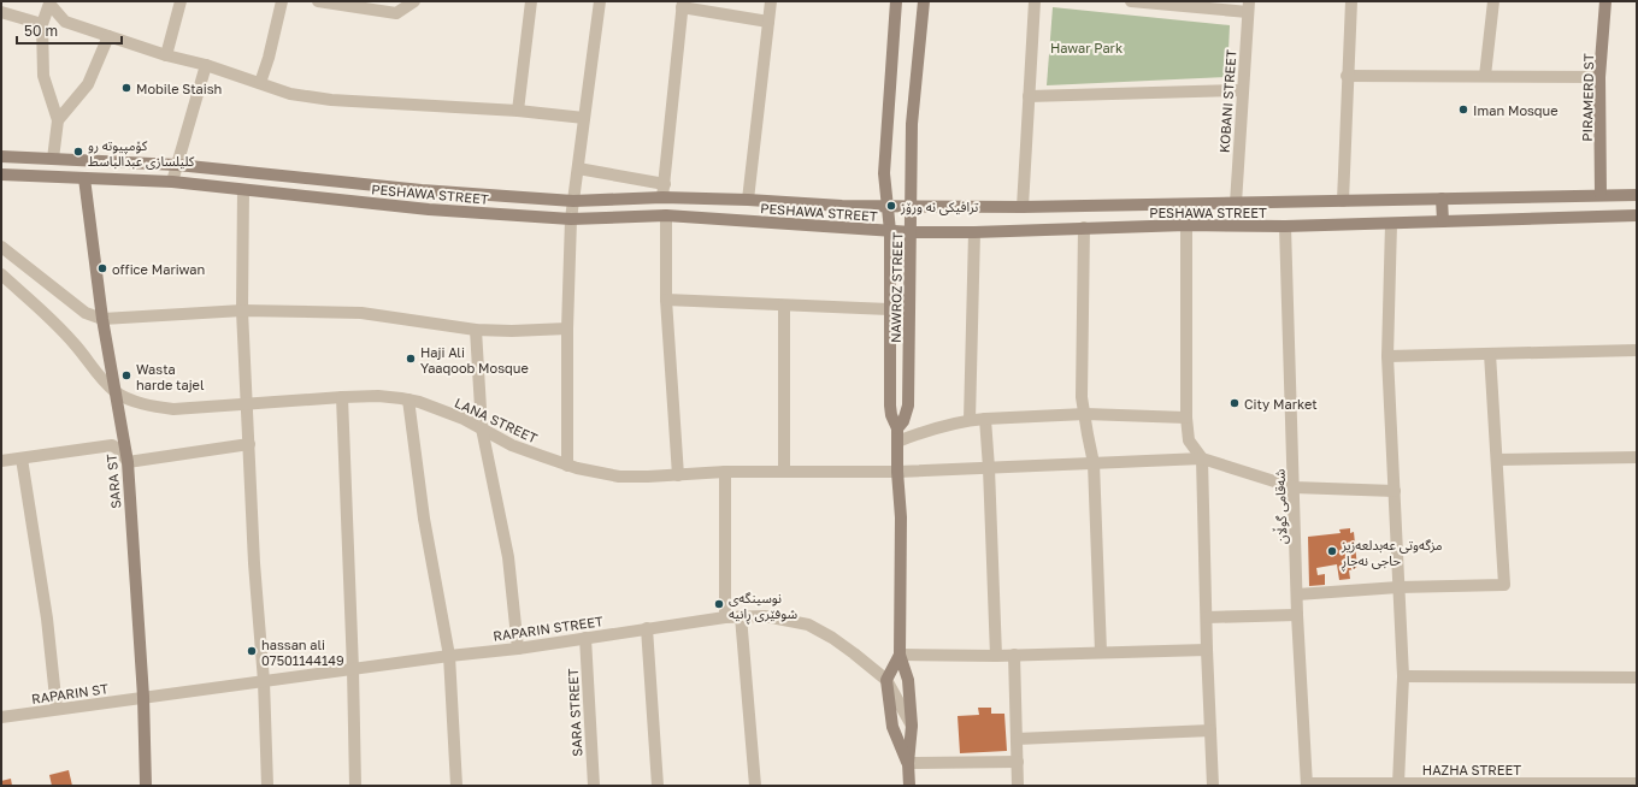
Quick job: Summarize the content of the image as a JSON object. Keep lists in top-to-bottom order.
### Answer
{
  "streets": {
    "main road": [
      "PIRAMERD ST",
      "PESHAWA STREET",
      "NAWROZ STREET",
      "SARA ST"
    ],
    "street": [
      "KOBANI STREET",
      "LANA STREET",
      "شەقامی گوڵان",
      "RAPARIN STREET",
      "RAPARIN ST",
      "SARA STREET",
      "HAZHA STREET"
    ]
  },
  "crossings": [
    ["PIRAMERD ST", "PESHAWA STREET"],
    ["KOBANI STREET", "PESHAWA STREET"],
    ["PESHAWA STREET", "NAWROZ STREET"],
    ["PESHAWA STREET", "SARA ST"],
    ["PESHAWA STREET", "شەقامی گوڵان"],
    ["NAWROZ STREET", "LANA STREET"],
    ["NAWROZ STREET", "RAPARIN STREET"],
    ["LANA STREET", "SARA ST"],
    ["SARA ST", "RAPARIN STREET"],
    ["SARA ST", "RAPARIN ST"],
    ["شەقامی گوڵان", "HAZHA STREET"],
    ["RAPARIN STREET", "RAPARIN ST"],
    ["RAPARIN STREET", "SARA STREET"]
  ],
  "parks": ["Hawar Park"],
  "places": [
    "Mobile Staish",
    "Iman Mosque",
    "کۆمپیوته رو کلیلسازی عبدالباسط",
    "ترافیکی نه ورۆز",
    "office Mariwan",
    "Haji Ali Yaaqoob Mosque",
    "Wasta harde tajel",
    "City Market",
    "مزگەوتی عەبدلعەزیز حاجی نەجاڕ",
    "نوسینگەی شوفێری ڕانیە",
    "hassan ali 07501144149"
  ],
  "scale_bar": "50 m"
}
